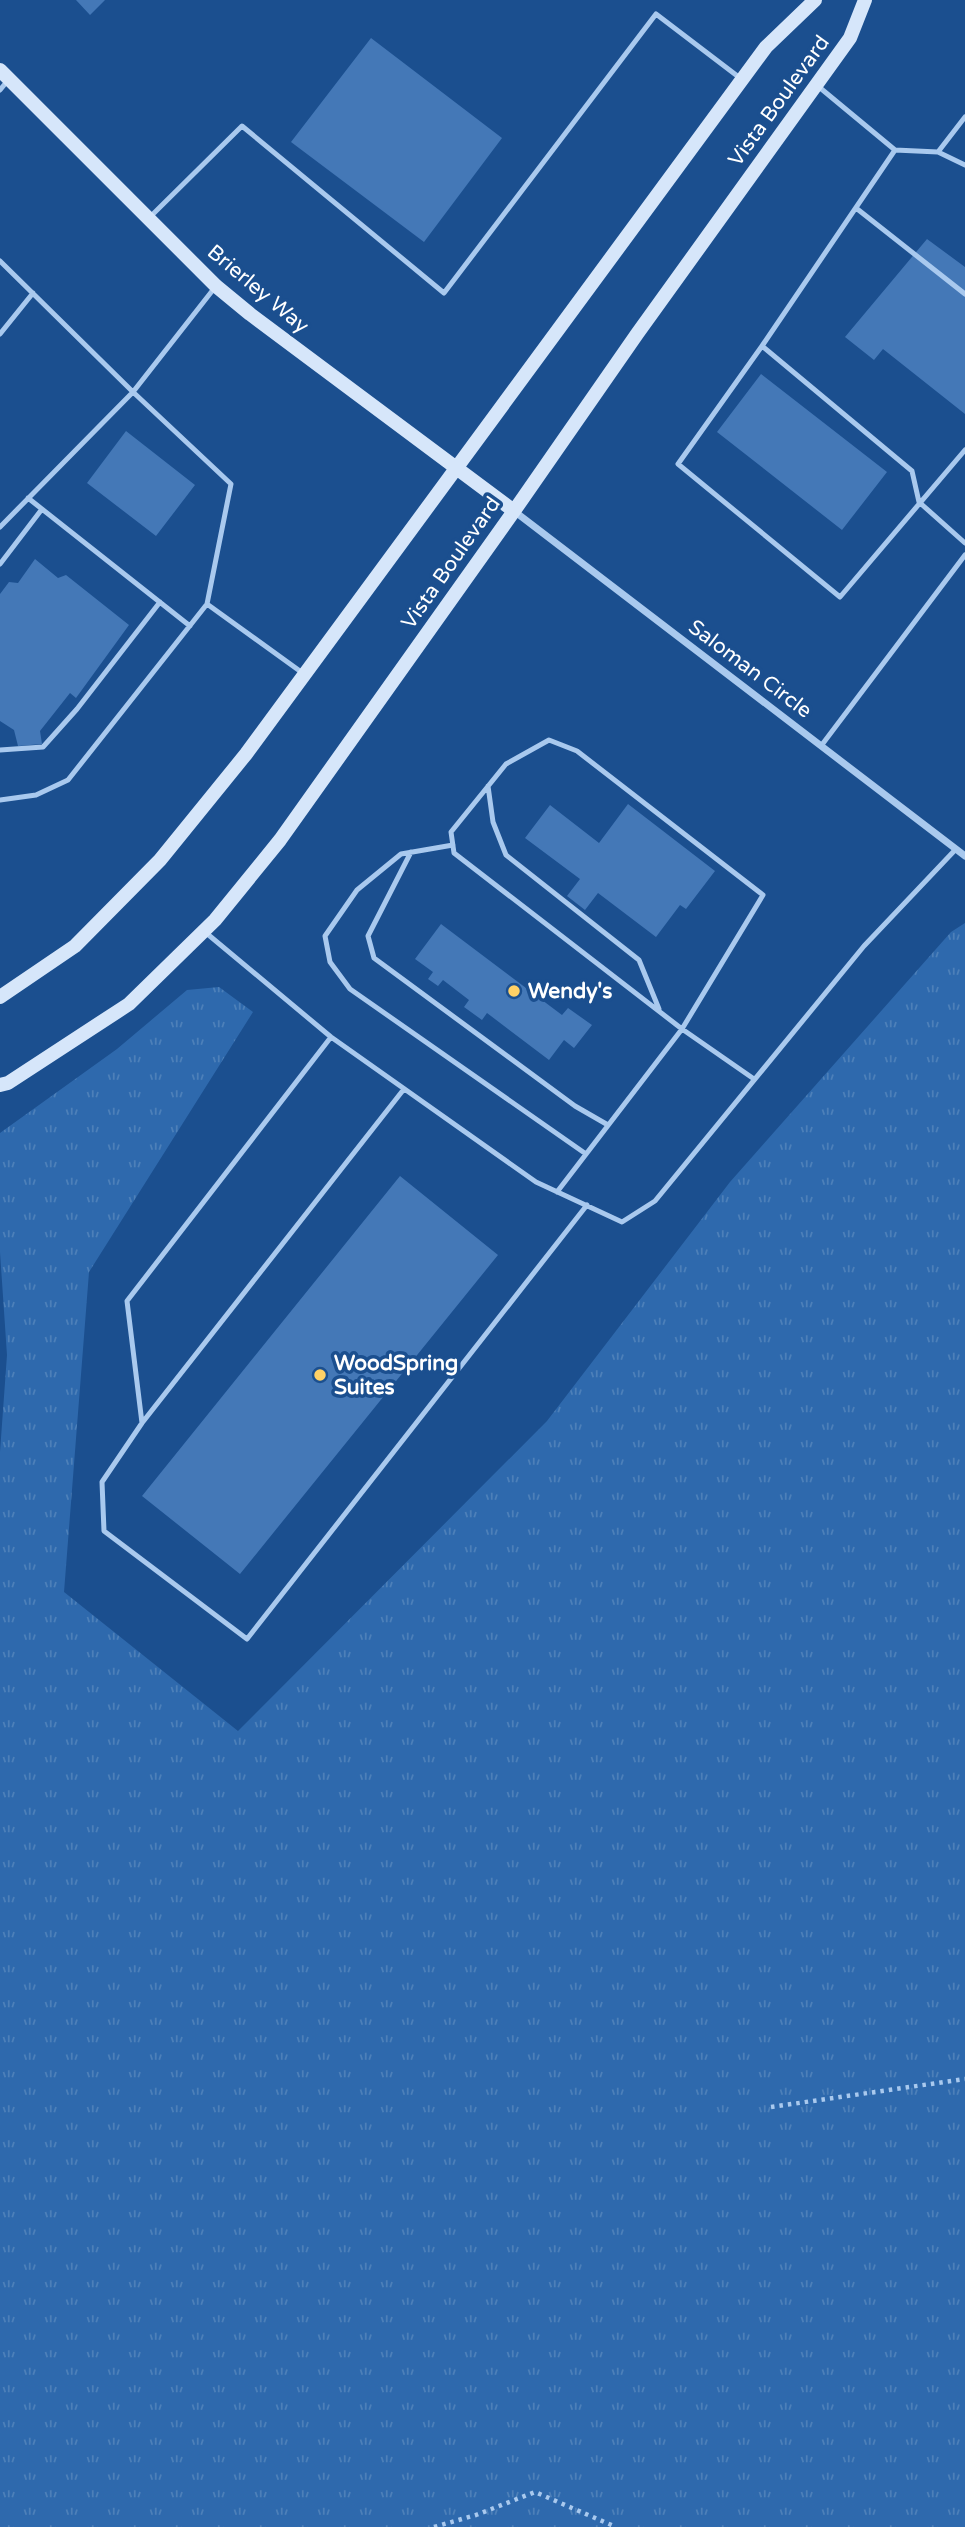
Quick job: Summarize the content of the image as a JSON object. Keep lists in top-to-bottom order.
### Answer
{
  "streets": {
    "main road": ["Vista Boulevard", "Brierley Way"],
    "street": ["Saloman Circle"]
  },
  "crossings": [
    ["Vista Boulevard", "Brierley Way"],
    ["Vista Boulevard", "Saloman Circle"],
    ["Brierley Way", "Saloman Circle"]
  ],
  "places": ["Wendy's", "WoodSpring Suites"]
}
